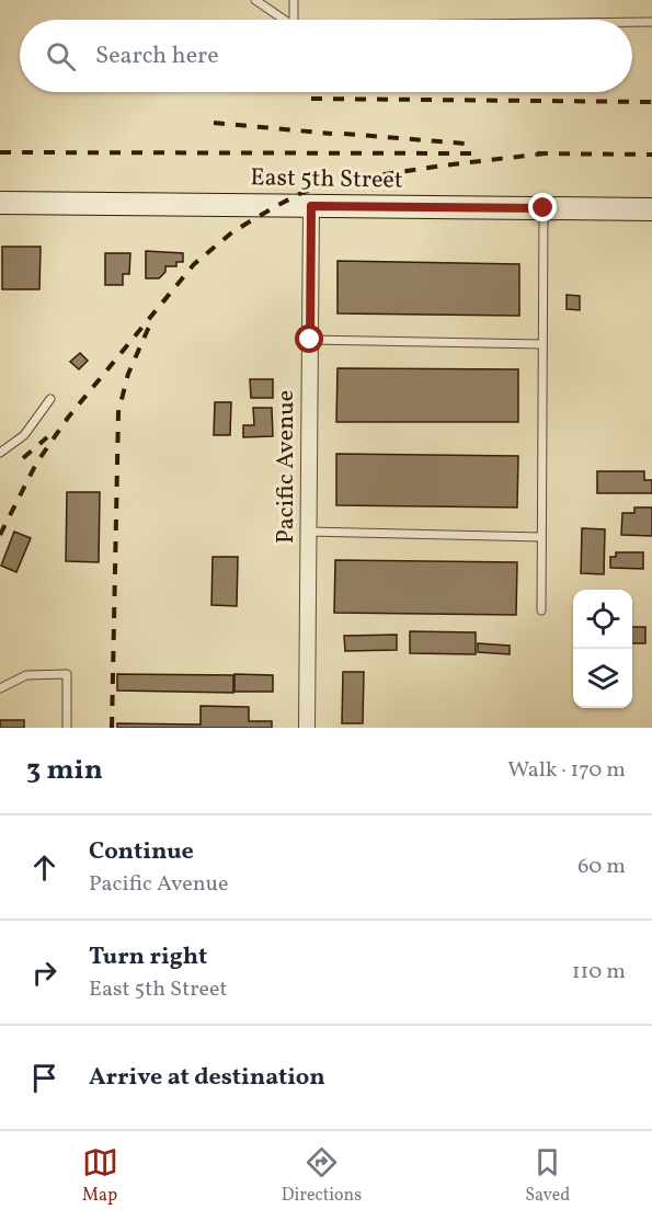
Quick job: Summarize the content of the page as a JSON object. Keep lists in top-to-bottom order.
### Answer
{
  "streets": {
    "main road": ["East 5th Street"],
    "street": ["Pacific Avenue"]
  },
  "crossings": [
    ["East 5th Street", "Pacific Avenue"]
  ],
  "page": {
    "search": "Search here",
    "heading": ["3 min", "Walk · 170 m"],
    "list": [
      ["Continue", "Pacific Avenue", "60 m"],
      ["Turn right", "East 5th Street", "110 m"],
      "Arrive at destination"
    ],
    "nav": ["Map", "Directions", "Saved"]
  }
}
